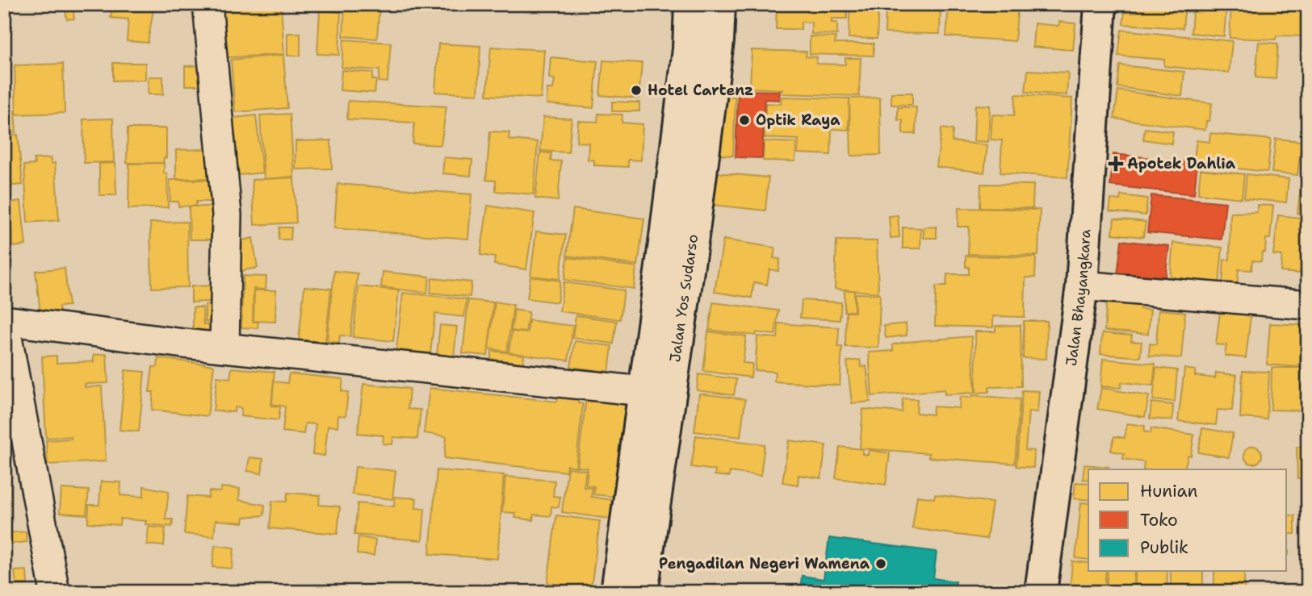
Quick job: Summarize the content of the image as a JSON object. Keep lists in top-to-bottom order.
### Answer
{
  "streets": {
    "main road": ["Jalan Yos Sudarso", "Jalan Bhayangkara"]
  },
  "places": {
    "other": ["Hotel Cartenz", "Optik Raya", "Pengadilan Negeri Wamena"],
    "health": ["Apotek Dahlia"]
  },
  "legend": ["Hunian", "Toko", "Publik"]
}
